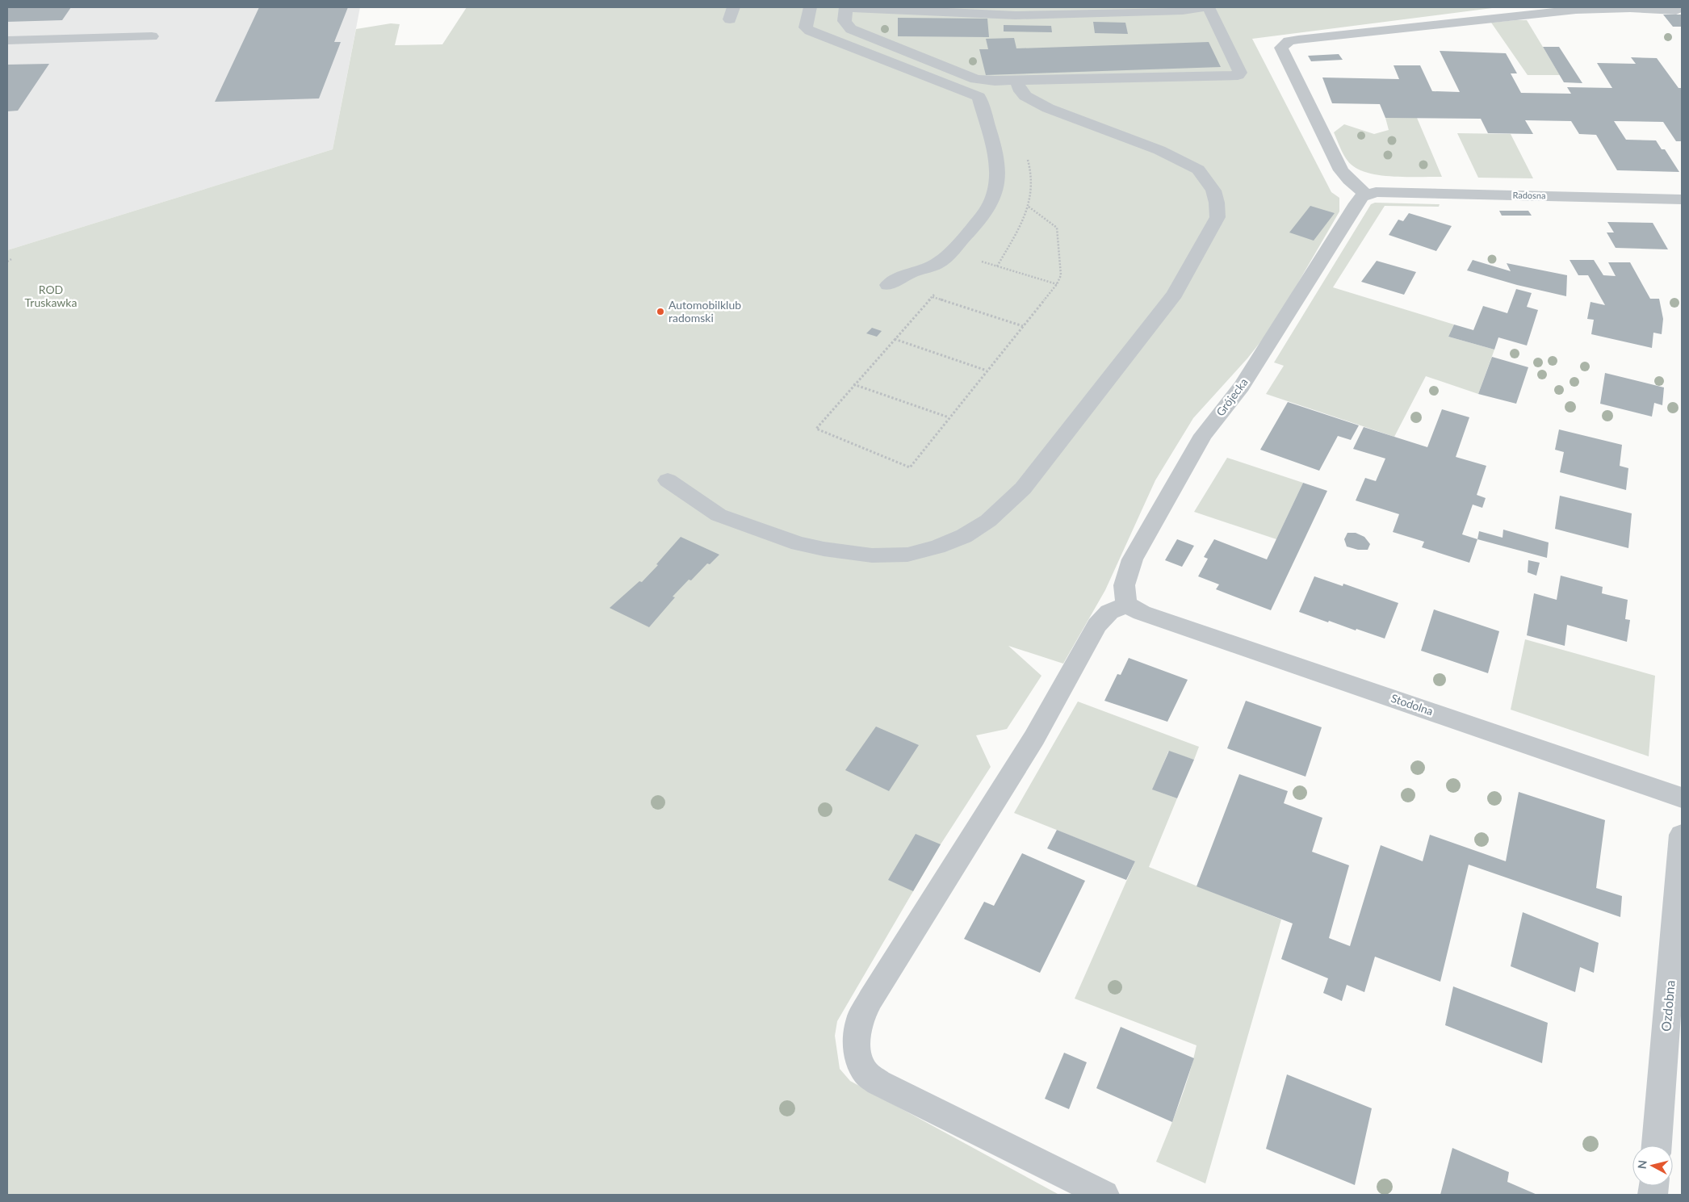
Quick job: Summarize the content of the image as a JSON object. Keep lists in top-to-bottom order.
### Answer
{
  "streets": {
    "street": [
      "Radosna",
      "Grójecka",
      "Stodolna",
      "Ozdobna"
    ]
  },
  "crossings": [
    ["Radosna", "Grójecka"],
    ["Grójecka", "Stodolna"]
  ],
  "parks": ["ROD Truskawka"],
  "places": ["Automobilklub radomski"],
  "north": "left"
}
